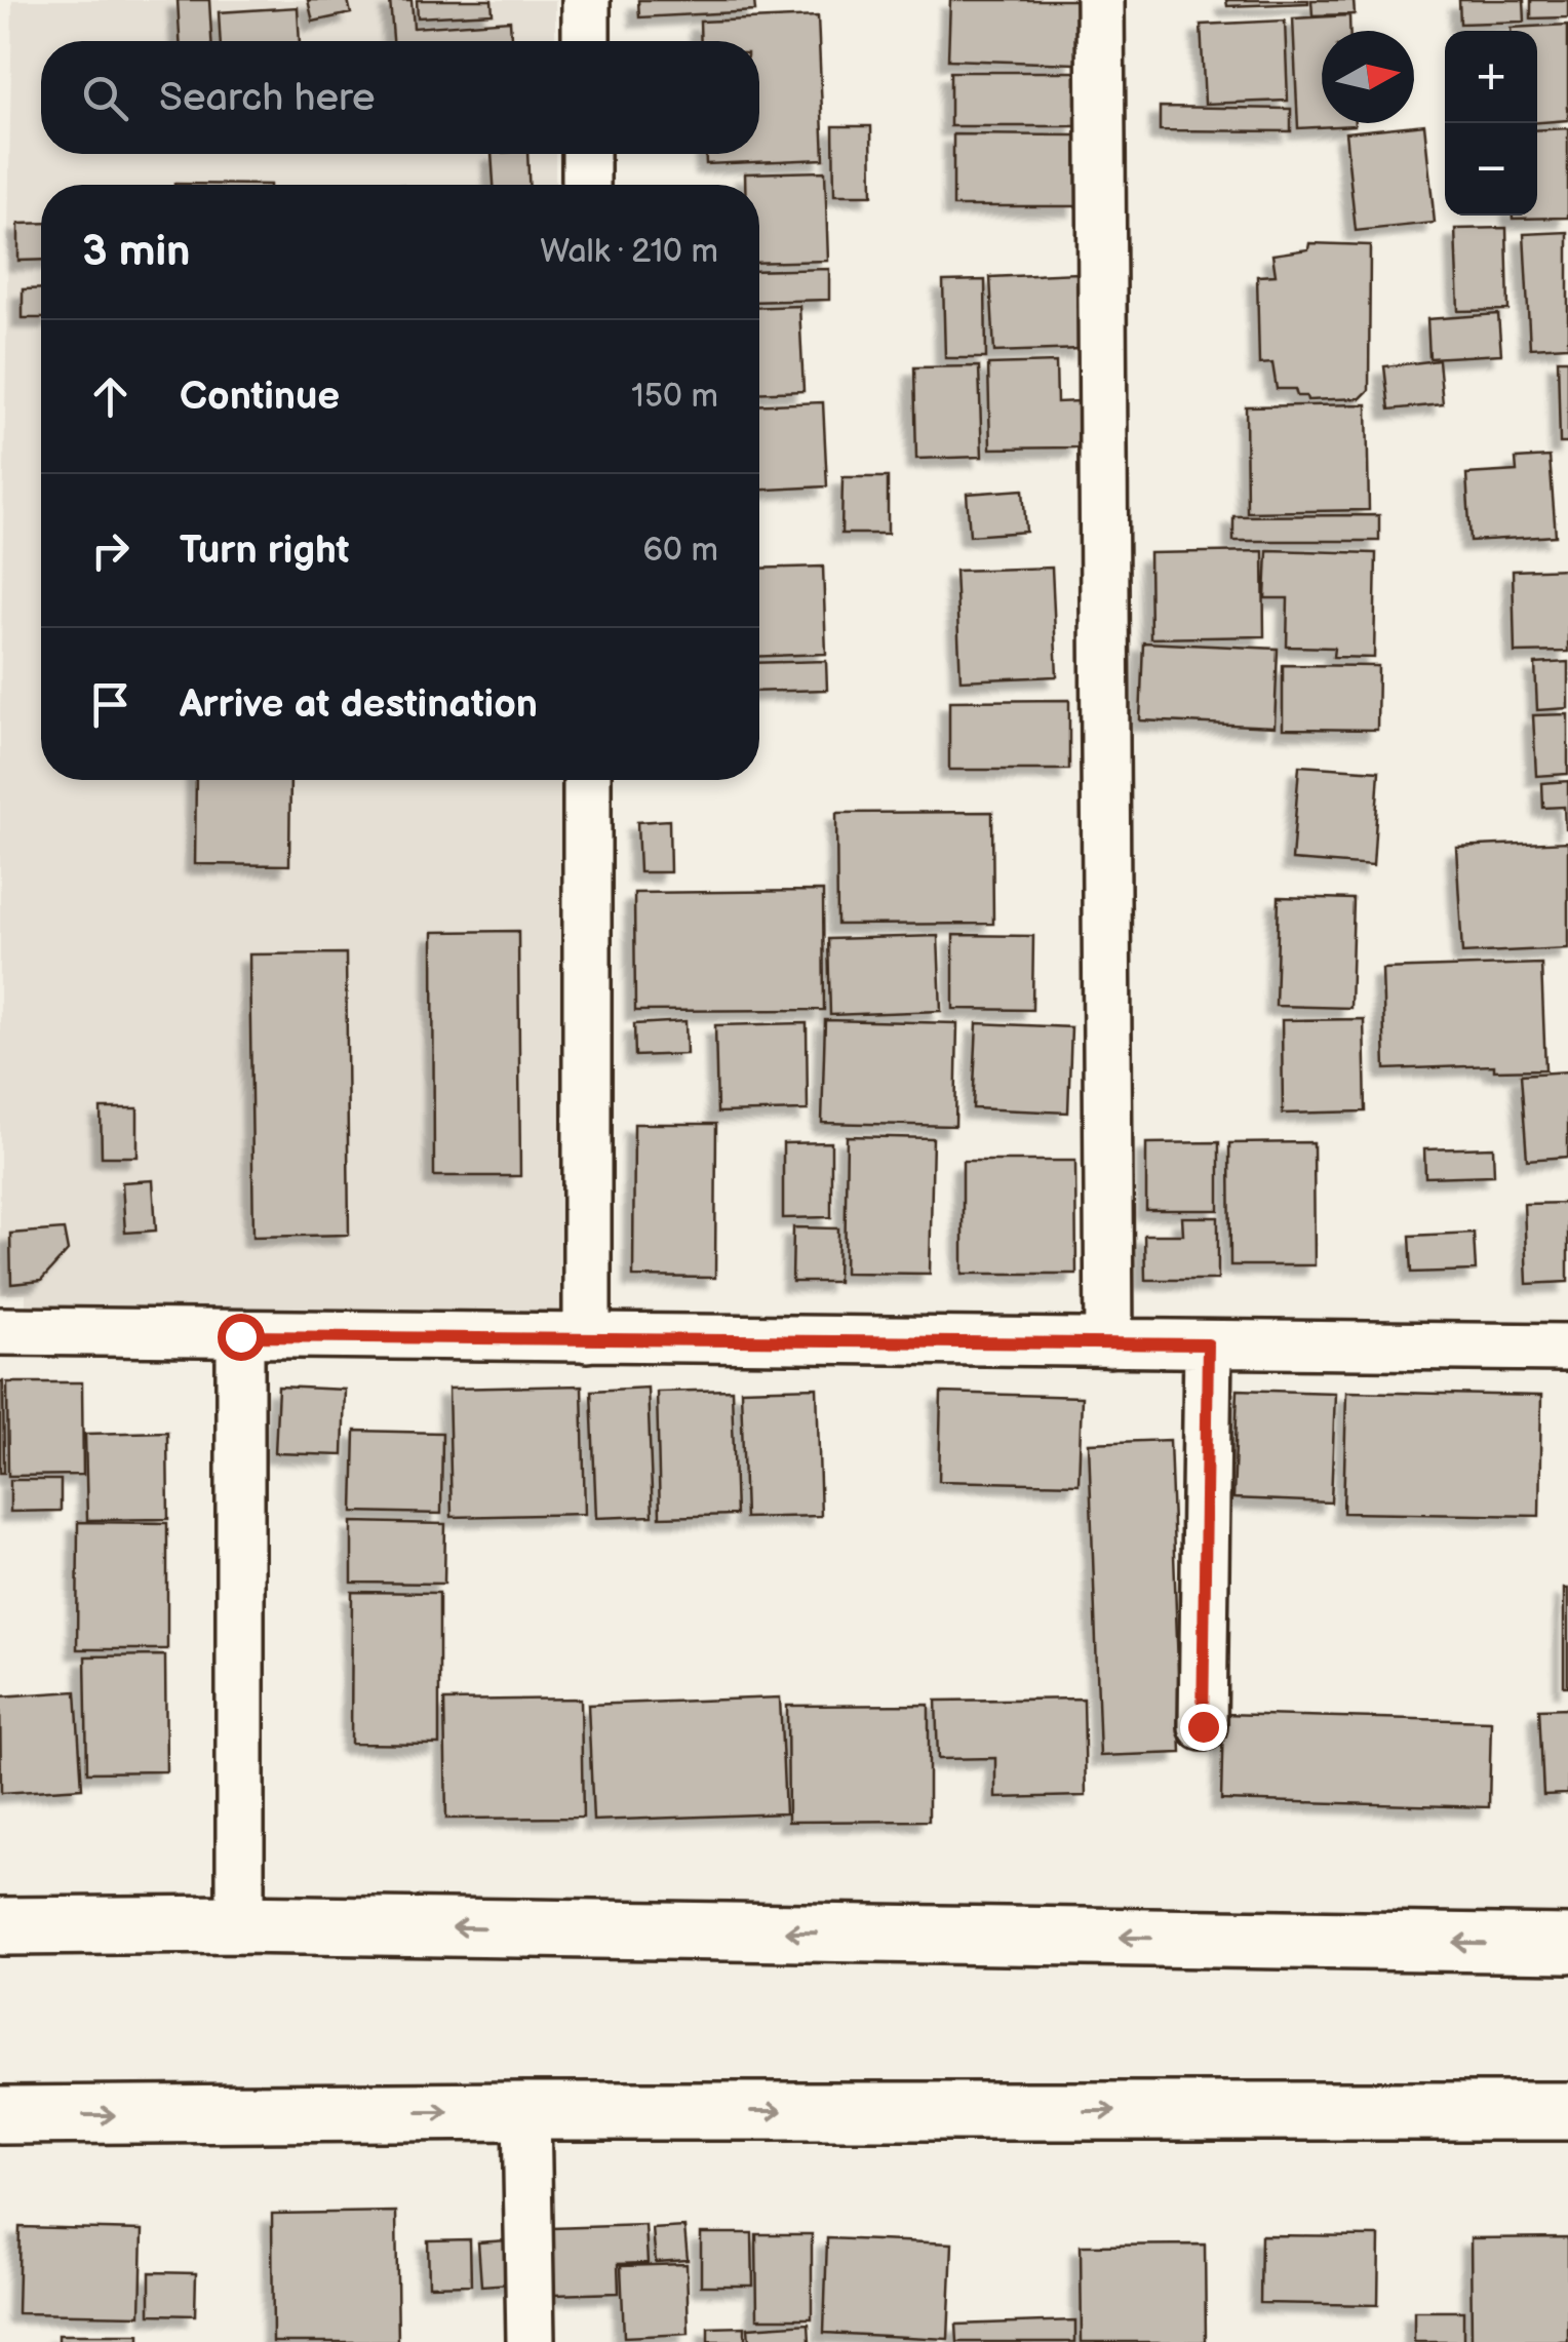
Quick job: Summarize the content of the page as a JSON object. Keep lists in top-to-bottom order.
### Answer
{
  "north": "right",
  "page": {
    "map_buttons": ["+", "−"],
    "search": "Search here",
    "heading": ["3 min", "Walk · 210 m"],
    "list": [
      ["Continue", "150 m"],
      ["Turn right", "60 m"],
      "Arrive at destination"
    ]
  }
}
